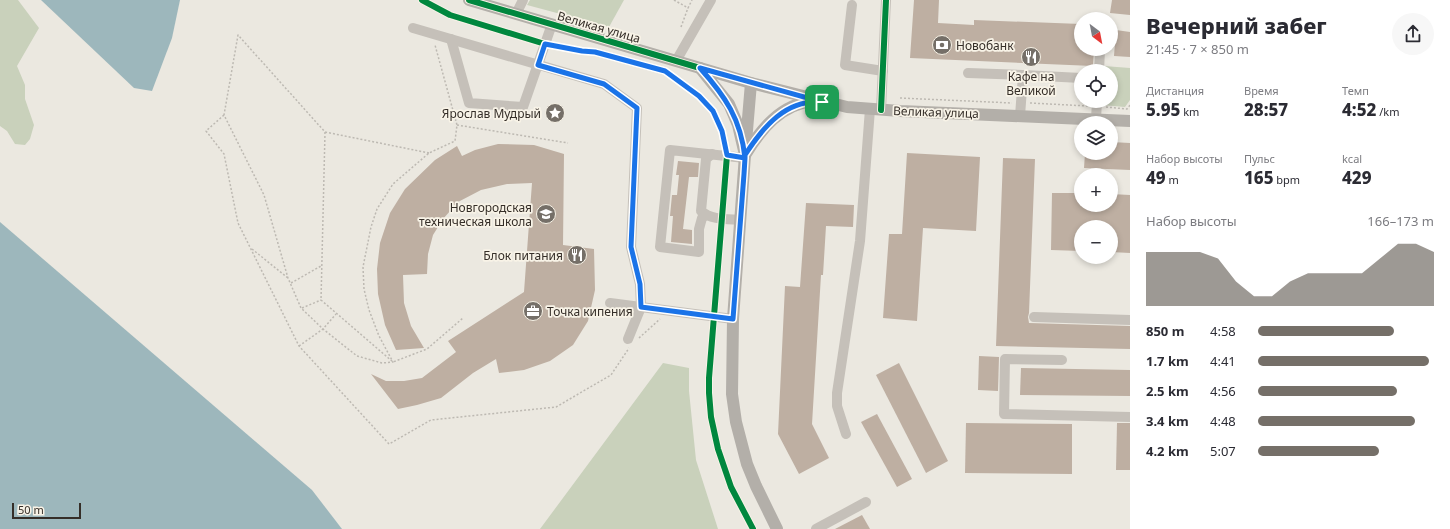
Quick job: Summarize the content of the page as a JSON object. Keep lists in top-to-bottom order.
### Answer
{
  "streets": {
    "main road": ["Великая улица"]
  },
  "places": {
    "bank": ["Новобанк"],
    "restaurant": ["Кафе на Великой", "Блок питания"],
    "place": ["Ярослав Мудрый"],
    "school or university": ["Новгородская техническая школа"],
    "office": ["Точка кипения"]
  },
  "scale_bar": "50 m",
  "north": "bottom right",
  "page": {
    "heading": ["Вечерний забег", "21:45 · 7 × 850 m"],
    "map_buttons": ["+", "−"],
    "stats": [
      ["Дистанция", "5.95 km"],
      ["Время", "28:57"],
      ["Темп", "4:52 /km"],
      ["Набор высоты", "49 m"],
      ["Пульс", "165 bpm"],
      ["kcal", "429"]
    ],
    "chart": ["Набор высоты", "166–173 m"],
    "list": [
      {
        "name": "850 m",
        "note": "4:58"
      },
      {
        "name": "1.7 km",
        "note": "4:41"
      },
      {
        "name": "2.5 km",
        "note": "4:56"
      },
      {
        "name": "3.4 km",
        "note": "4:48"
      },
      {
        "name": "4.2 km",
        "note": "5:07"
      }
    ],
    "scale": "50 m"
  }
}
